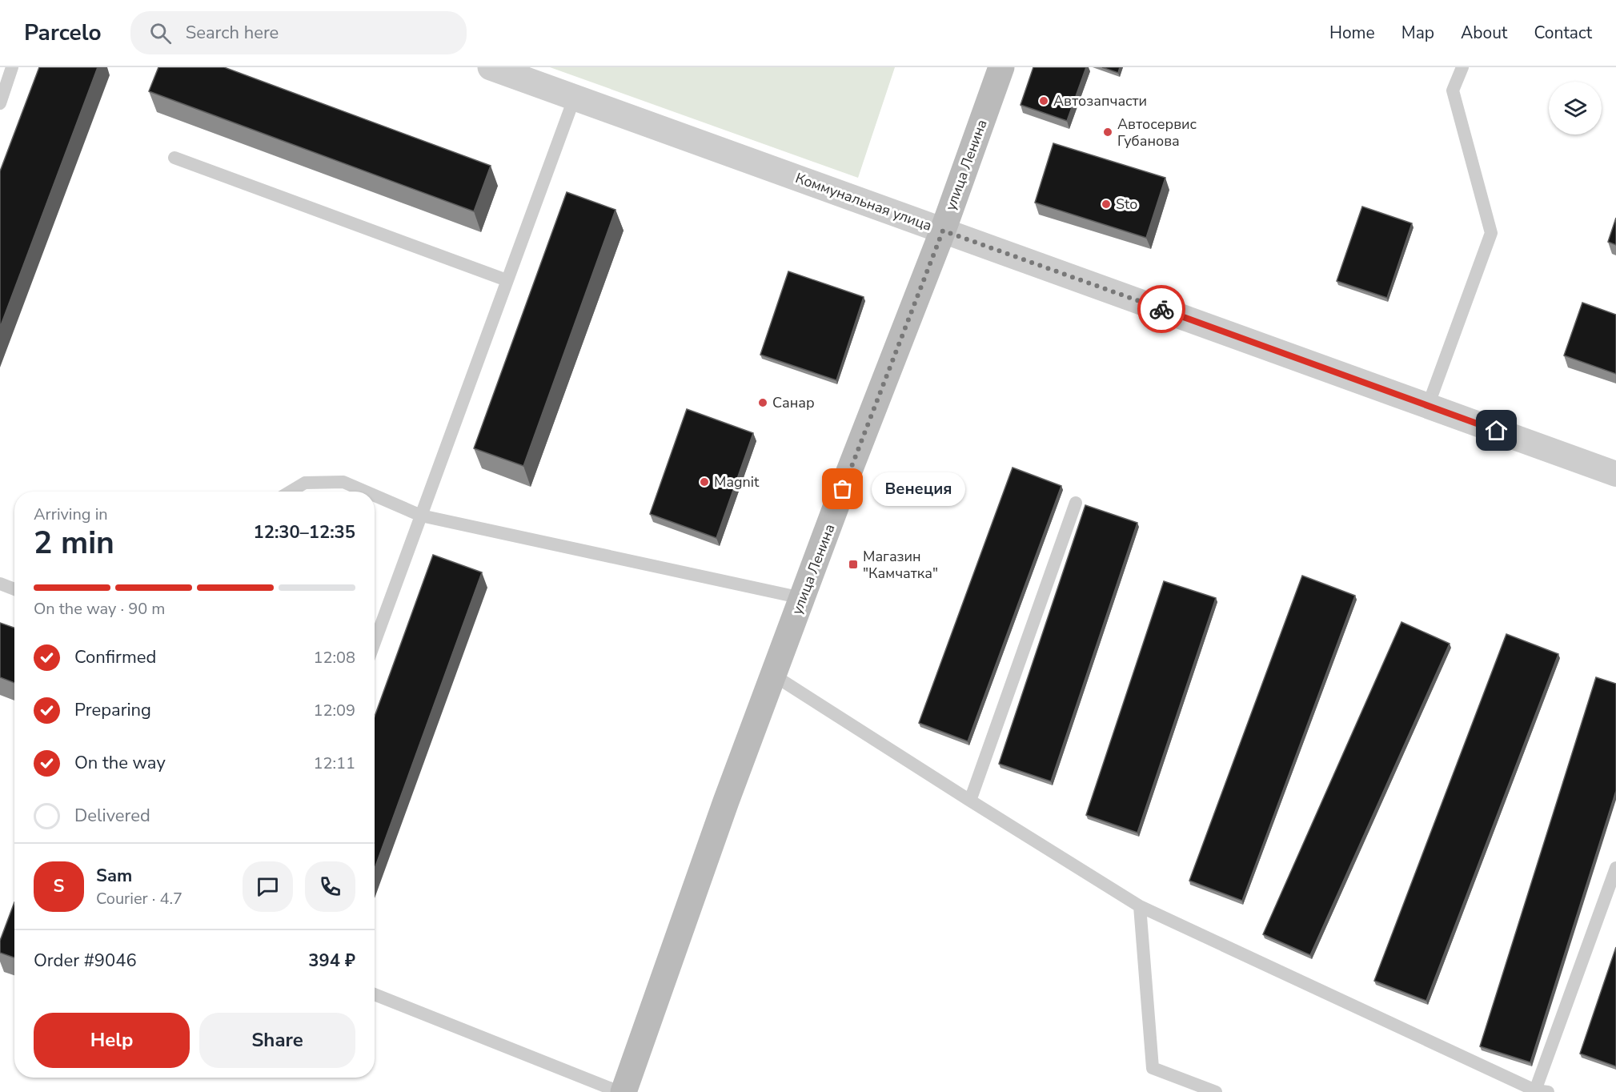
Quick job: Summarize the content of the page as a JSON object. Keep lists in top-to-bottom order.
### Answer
{
  "streets": {
    "main road": ["улица Ленина"],
    "street": ["Коммунальная улица"]
  },
  "crossings": [
    ["улица Ленина", "Коммунальная улица"]
  ],
  "places": {
    "other": [
      "Автозапчасти",
      "Автосервис Губанова",
      "Sto",
      "Санар",
      "Magnit",
      "Венеция"
    ],
    "transit": ["Магазин \"Камчатка\""]
  },
  "page": {
    "header": "Parcelo",
    "search": "Search here",
    "nav": [
      "Home",
      "Map",
      "About",
      "Contact"
    ],
    "bubble": "Венеция",
    "heading": ["2 min", "Arriving in", "12:30–12:35"],
    "panel": [
      "Sam",
      "Courier · 4.7",
      "Order #9046",
      "394 ₽"
    ],
    "bar": "On the way · 90 m",
    "list": [
      ["Confirmed", "12:08"],
      ["Preparing", "12:09"],
      ["On the way", "12:11"],
      "Delivered"
    ],
    "round": "S",
    "buttons": ["Help", "Share"]
  }
}
